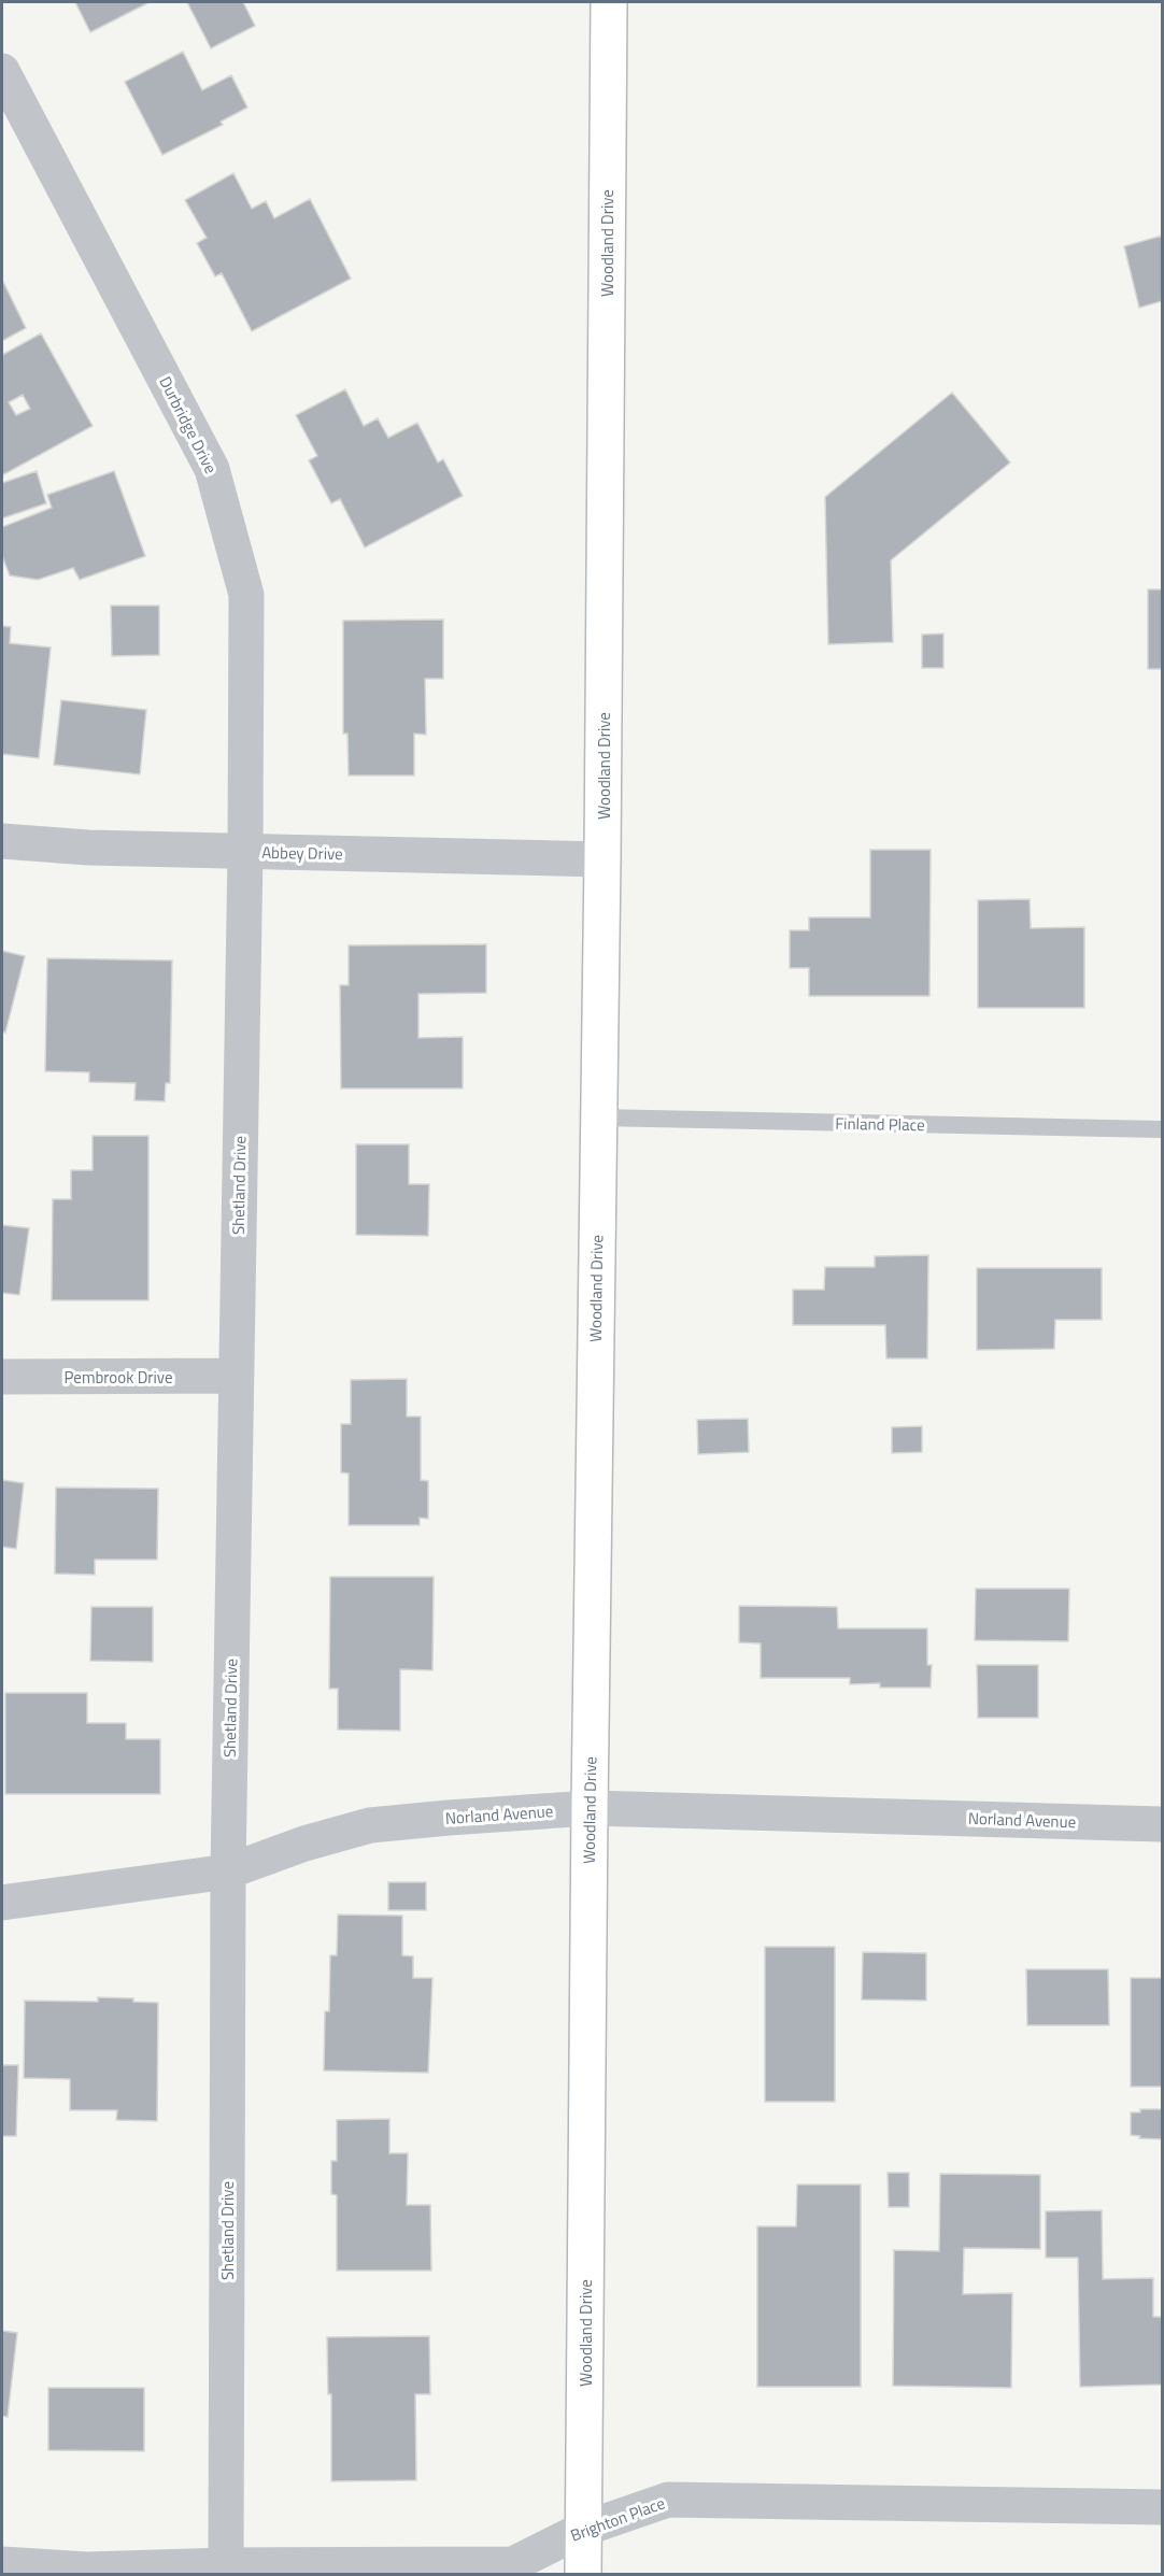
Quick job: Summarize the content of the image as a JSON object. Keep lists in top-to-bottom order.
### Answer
{
  "streets": {
    "main road": ["Woodland Drive"],
    "street": [
      "Durbridge Drive",
      "Abbey Drive",
      "Shetland Drive",
      "Pembrook Drive",
      "Norland Avenue",
      "Brighton Place"
    ],
    "lane": ["Finland Place"]
  },
  "crossings": [
    ["Woodland Drive", "Abbey Drive"],
    ["Woodland Drive", "Finland Place"],
    ["Woodland Drive", "Norland Avenue"],
    ["Woodland Drive", "Brighton Place"],
    ["Durbridge Drive", "Abbey Drive"],
    ["Durbridge Drive", "Shetland Drive"],
    ["Abbey Drive", "Shetland Drive"],
    ["Shetland Drive", "Pembrook Drive"],
    ["Shetland Drive", "Norland Avenue"],
    ["Shetland Drive", "Brighton Place"]
  ]
}
